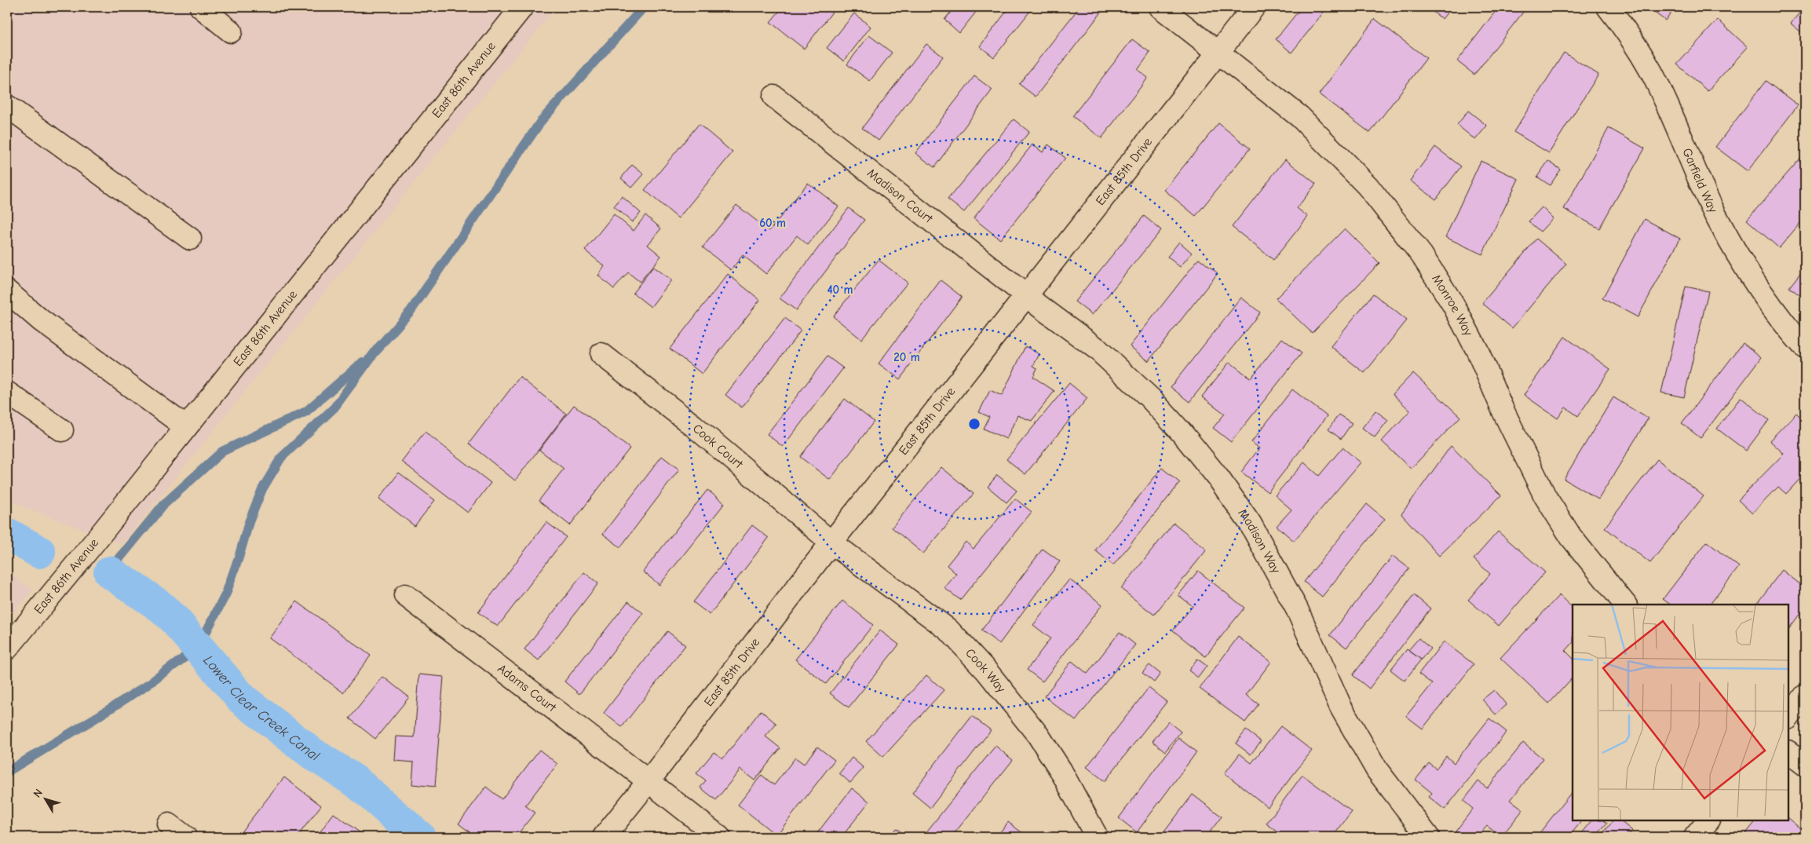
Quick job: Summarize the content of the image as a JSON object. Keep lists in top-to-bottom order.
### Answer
{
  "streets": {
    "street": [
      "East 86th Avenue",
      "East 85th Drive",
      "Garfield Way",
      "Madison Court",
      "Monroe Way",
      "Cook Court",
      "Madison Way",
      "Cook Way",
      "Adams Court"
    ]
  },
  "crossings": [
    ["East 85th Drive", "Madison Court"],
    ["East 85th Drive", "Monroe Way"],
    ["East 85th Drive", "Cook Court"],
    ["East 85th Drive", "Madison Way"],
    ["East 85th Drive", "Cook Way"],
    ["East 85th Drive", "Adams Court"],
    ["Madison Court", "Madison Way"],
    ["Cook Court", "Cook Way"]
  ],
  "water": ["Lower Clear Creek Canal"],
  "north": "top left",
  "rings": ["60 m", "40 m", "20 m"]
}
